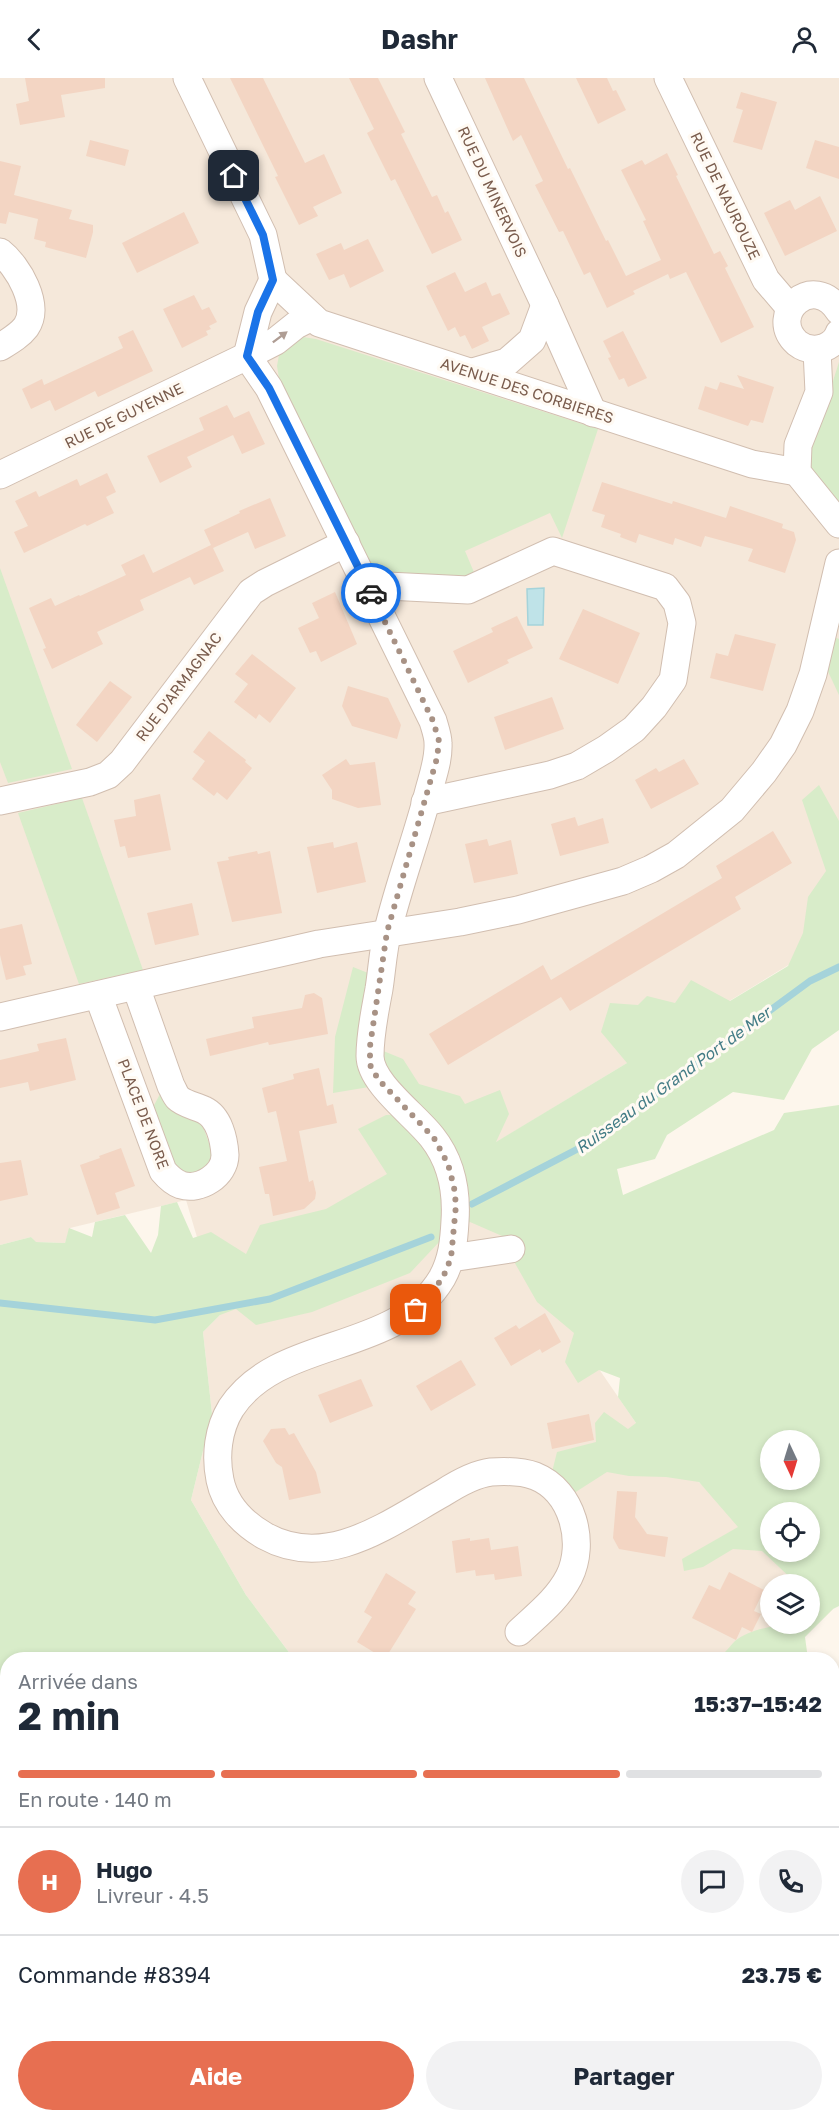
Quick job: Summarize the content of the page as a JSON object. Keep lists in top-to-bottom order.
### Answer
{
  "streets": {
    "street": [
      "RUE DU MINERVOIS",
      "RUE DE NAUROUZE",
      "AVENUE DES CORBIERES",
      "RUE DE GUYENNE",
      "RUE D'ARMAGNAC",
      "PLACE DE NORE"
    ]
  },
  "crossings": [
    ["RUE DU MINERVOIS", "AVENUE DES CORBIERES"],
    ["AVENUE DES CORBIERES", "RUE DE GUYENNE"]
  ],
  "water": ["Ruisseau du Grand Port de Mer"],
  "north": "bottom",
  "page": {
    "header": "Dashr",
    "heading": ["2 min", "Arrivée dans", "15:37–15:42"],
    "panel": [
      "Hugo",
      "Livreur · 4.5",
      "Commande #8394",
      "23.75 €"
    ],
    "bar": "En route · 140 m",
    "round": "H",
    "buttons": ["Aide", "Partager"]
  }
}
